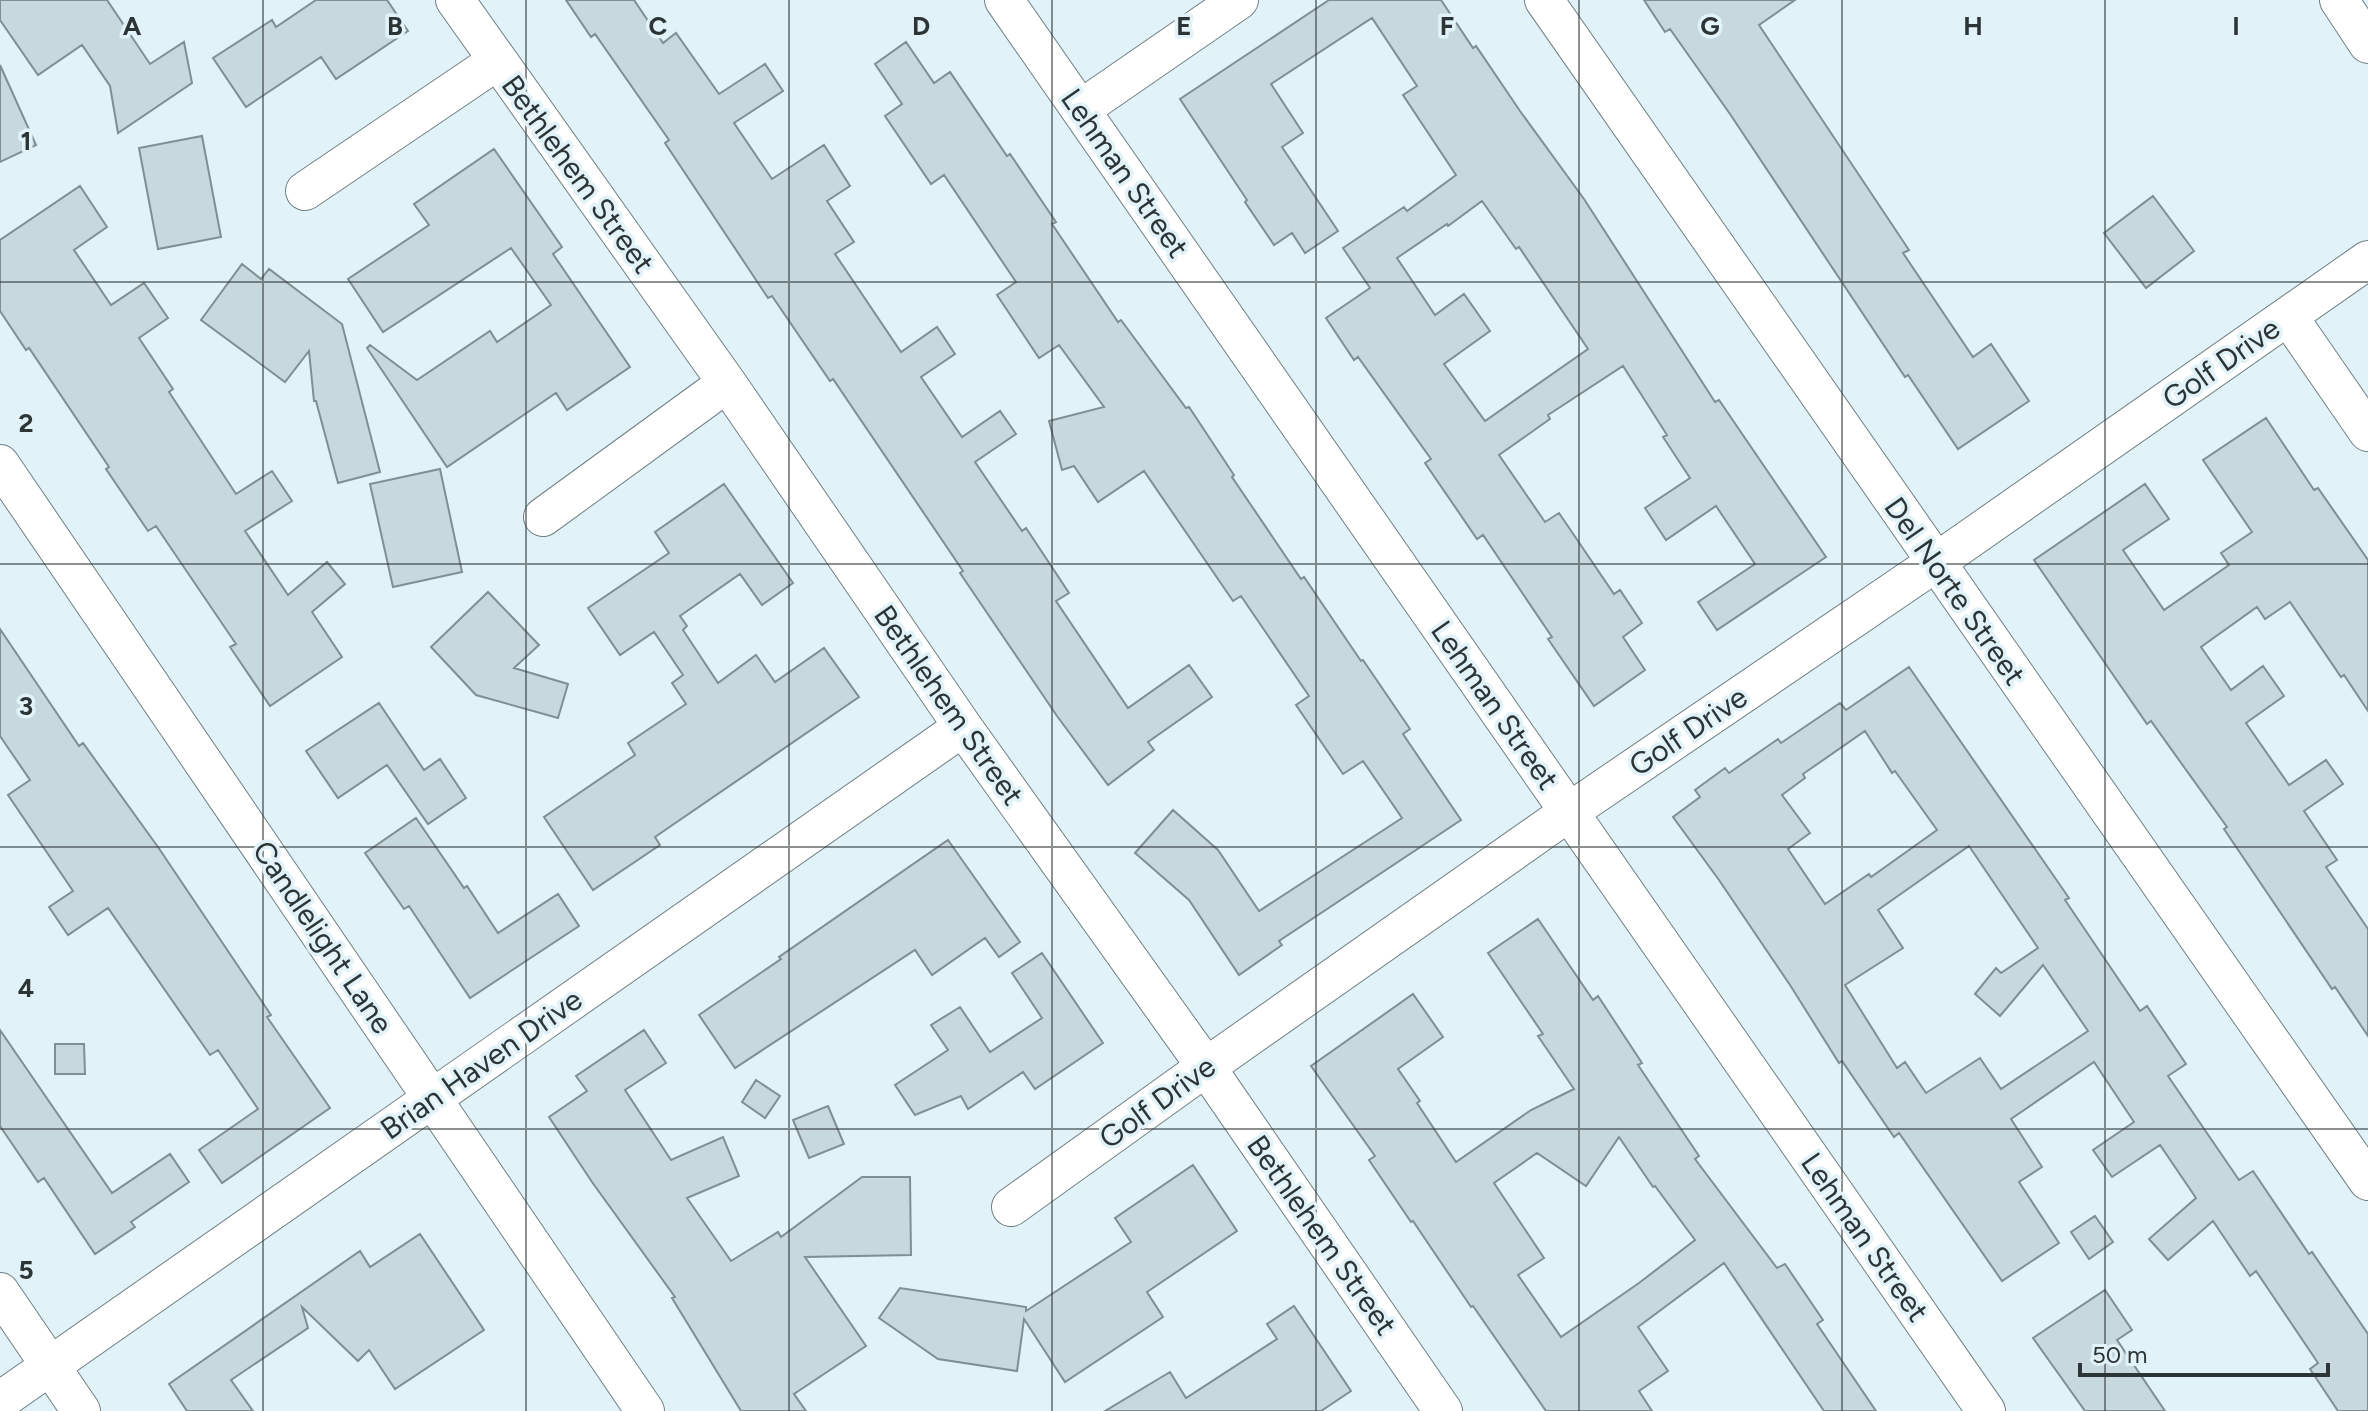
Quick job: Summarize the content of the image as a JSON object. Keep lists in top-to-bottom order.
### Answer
{
  "streets": {
    "street": [
      "Lehman Street",
      "Bethlehem Street",
      "Golf Drive",
      "Del Norte Street",
      "Candlelight Lane",
      "Brian Haven Drive"
    ]
  },
  "crossings": [
    ["Lehman Street", "Golf Drive"],
    ["Bethlehem Street", "Golf Drive"],
    ["Bethlehem Street", "Brian Haven Drive"],
    ["Golf Drive", "Del Norte Street"],
    ["Candlelight Lane", "Brian Haven Drive"]
  ],
  "scale_bar": "50 m",
  "grid": {
    "columns": [
      "A",
      "B",
      "C",
      "D",
      "E",
      "F",
      "G",
      "H",
      "I"
    ],
    "rows": [
      "1",
      "2",
      "3",
      "4",
      "5"
    ]
  }
}
